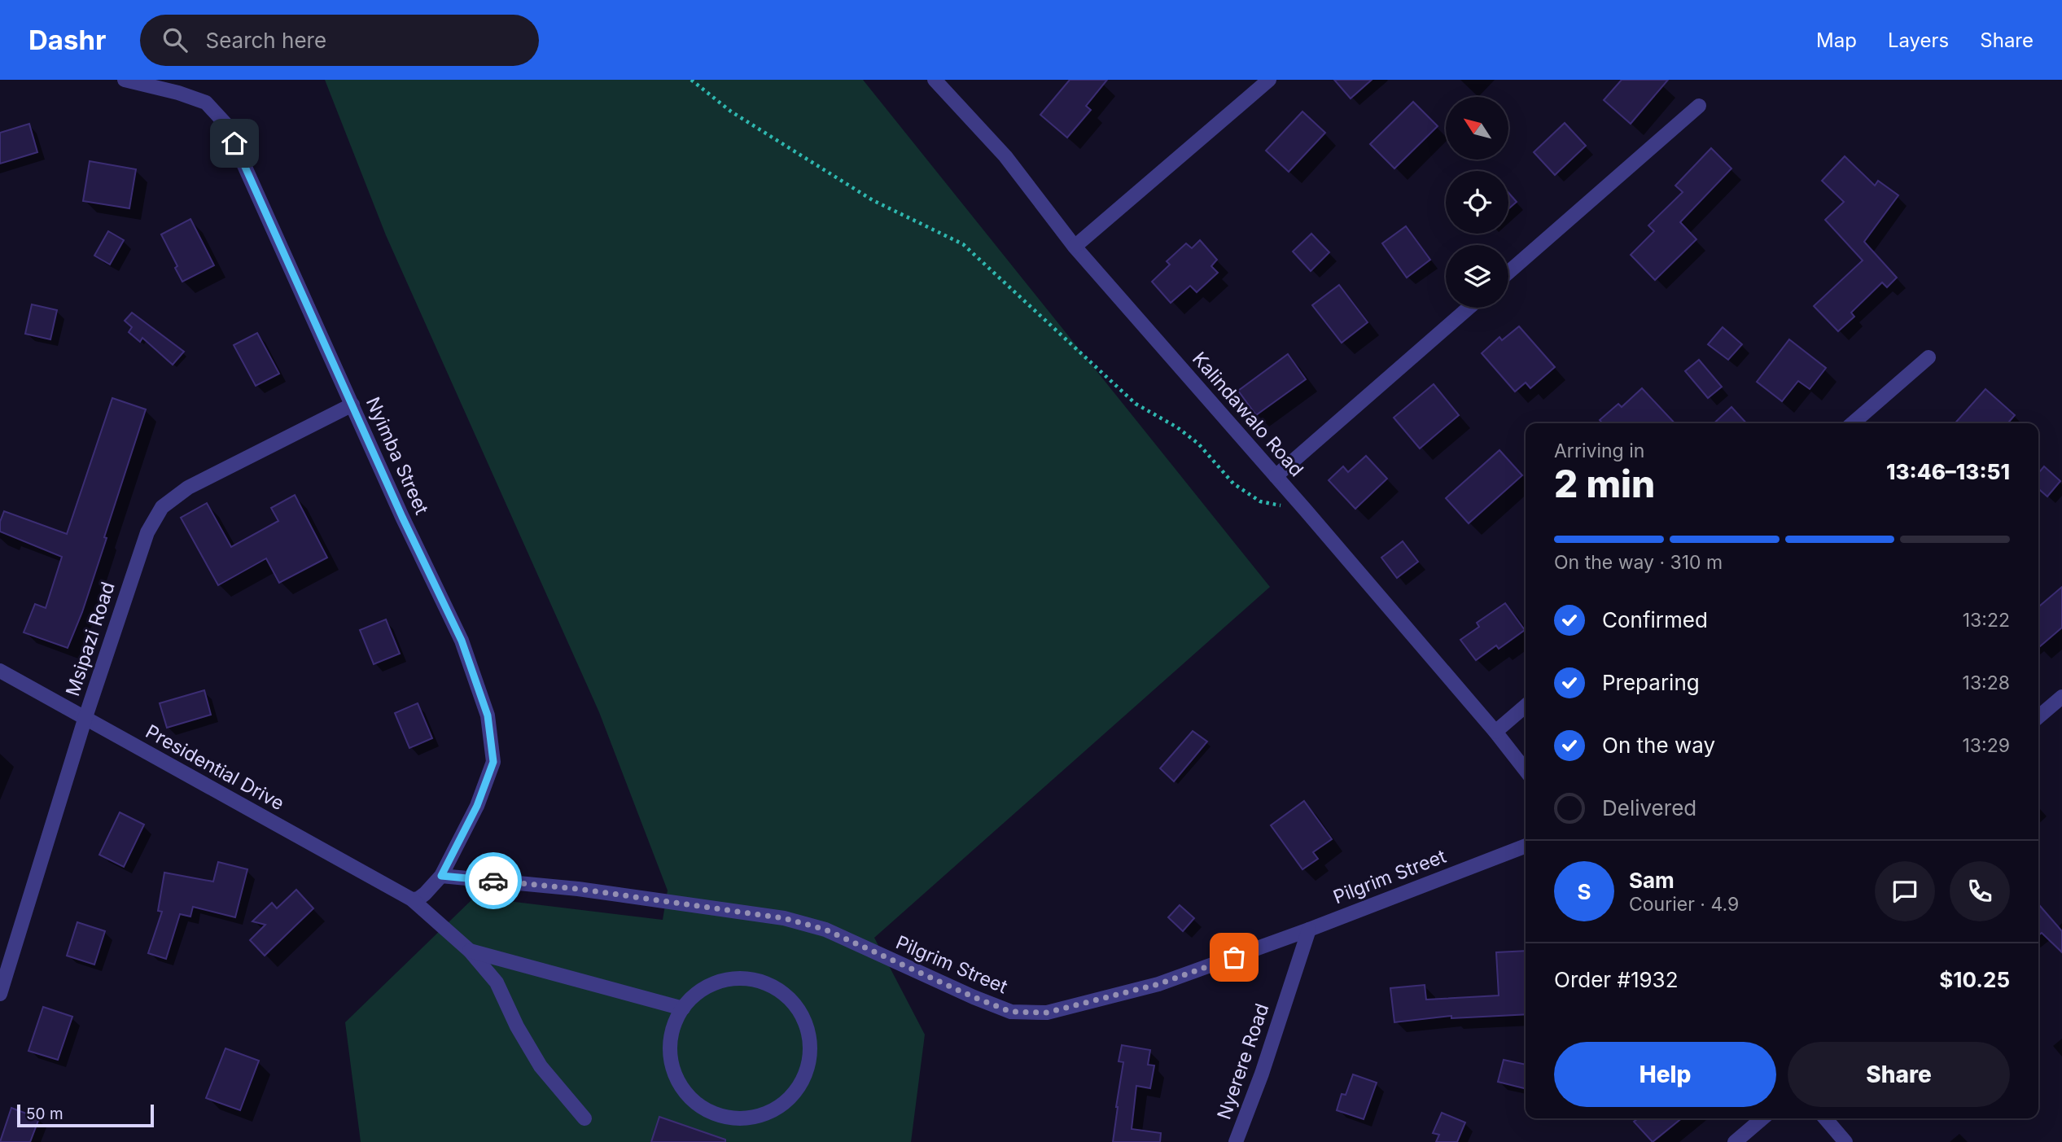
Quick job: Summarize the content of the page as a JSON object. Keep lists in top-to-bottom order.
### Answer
{
  "streets": {
    "street": [
      "Kalindawalo Road",
      "Nyimba Street",
      "Msipazi Road",
      "Presidential Drive",
      "Pilgrim Street",
      "Nyerere Road"
    ]
  },
  "crossings": [
    ["Nyimba Street", "Msipazi Road"],
    ["Nyimba Street", "Presidential Drive"],
    ["Nyimba Street", "Pilgrim Street"],
    ["Msipazi Road", "Presidential Drive"],
    ["Pilgrim Street", "Nyerere Road"]
  ],
  "scale_bar": "50 m",
  "north": "top left",
  "page": {
    "header": "Dashr",
    "search": "Search here",
    "nav": ["Map", "Layers", "Share"],
    "heading": ["2 min", "Arriving in", "13:46–13:51"],
    "panel": [
      "Sam",
      "Courier · 4.9",
      "Order #1932",
      "$10.25"
    ],
    "bar": "On the way · 310 m",
    "list": [
      ["Confirmed", "13:22"],
      ["Preparing", "13:28"],
      ["On the way", "13:29"],
      "Delivered"
    ],
    "round": "S",
    "buttons": ["Help", "Share"],
    "scale": "50 m"
  }
}
